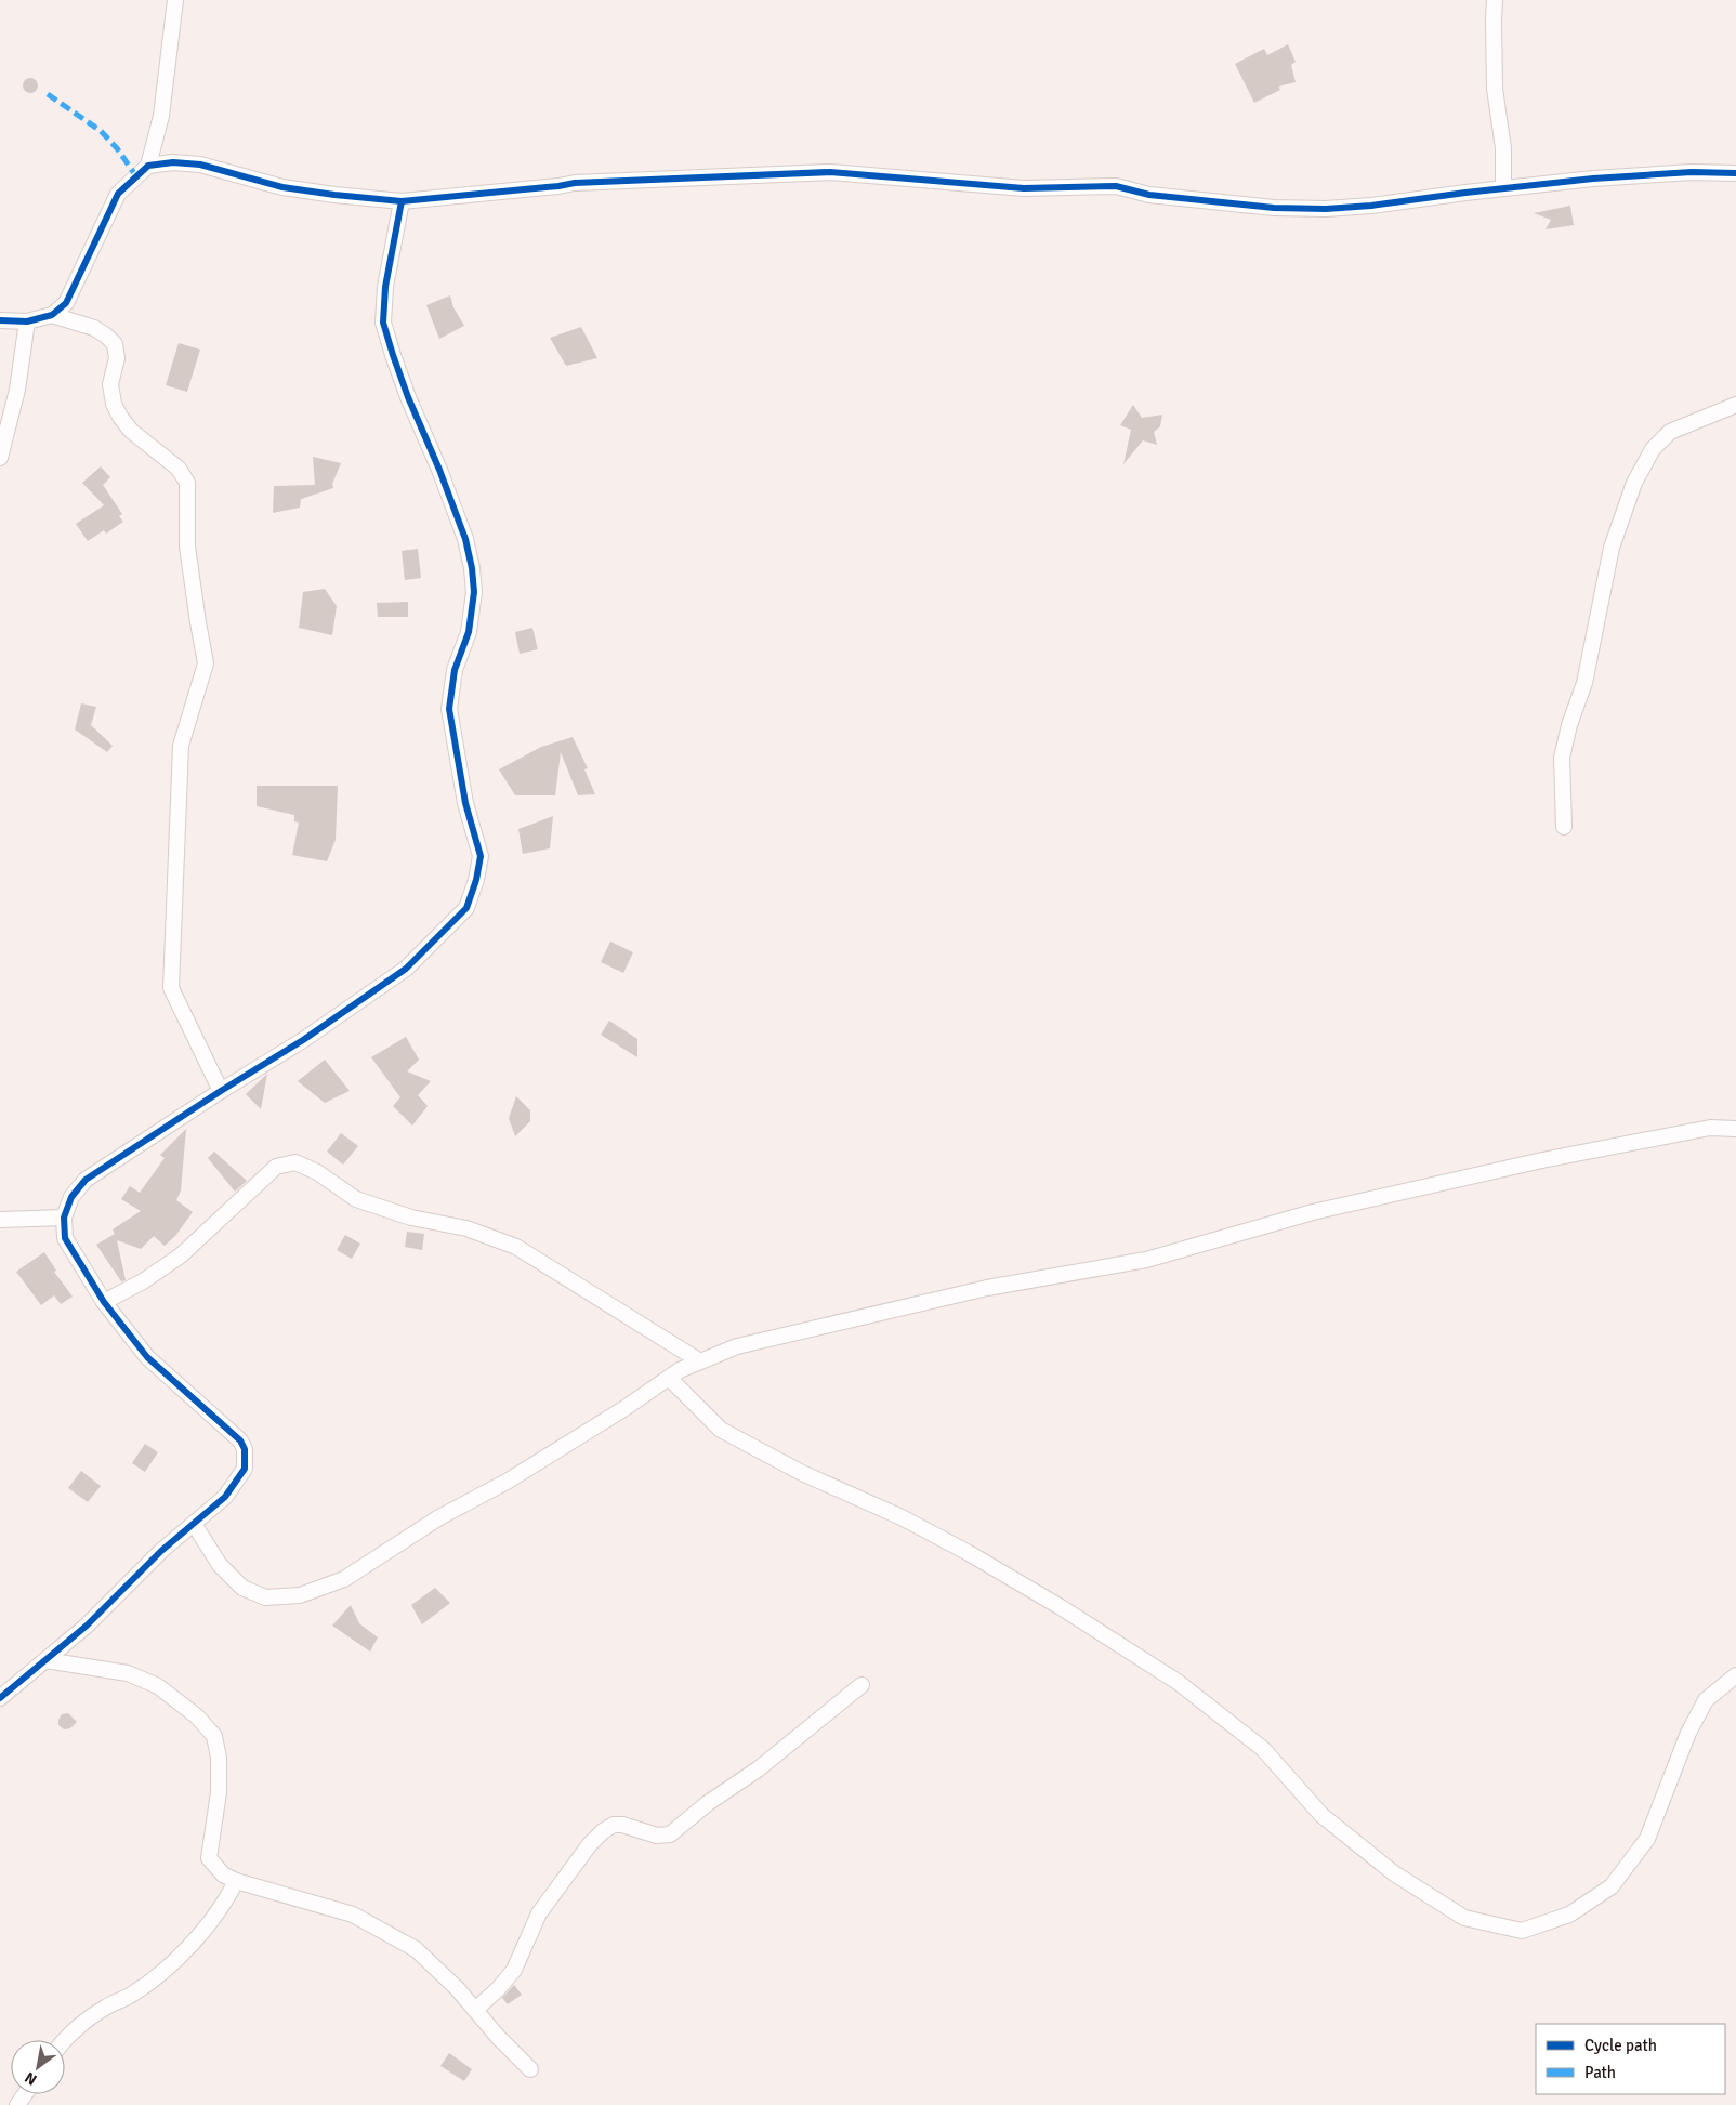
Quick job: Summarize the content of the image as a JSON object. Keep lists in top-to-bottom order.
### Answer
{
  "legend": ["Cycle path", "Path"],
  "north": "bottom left"
}
